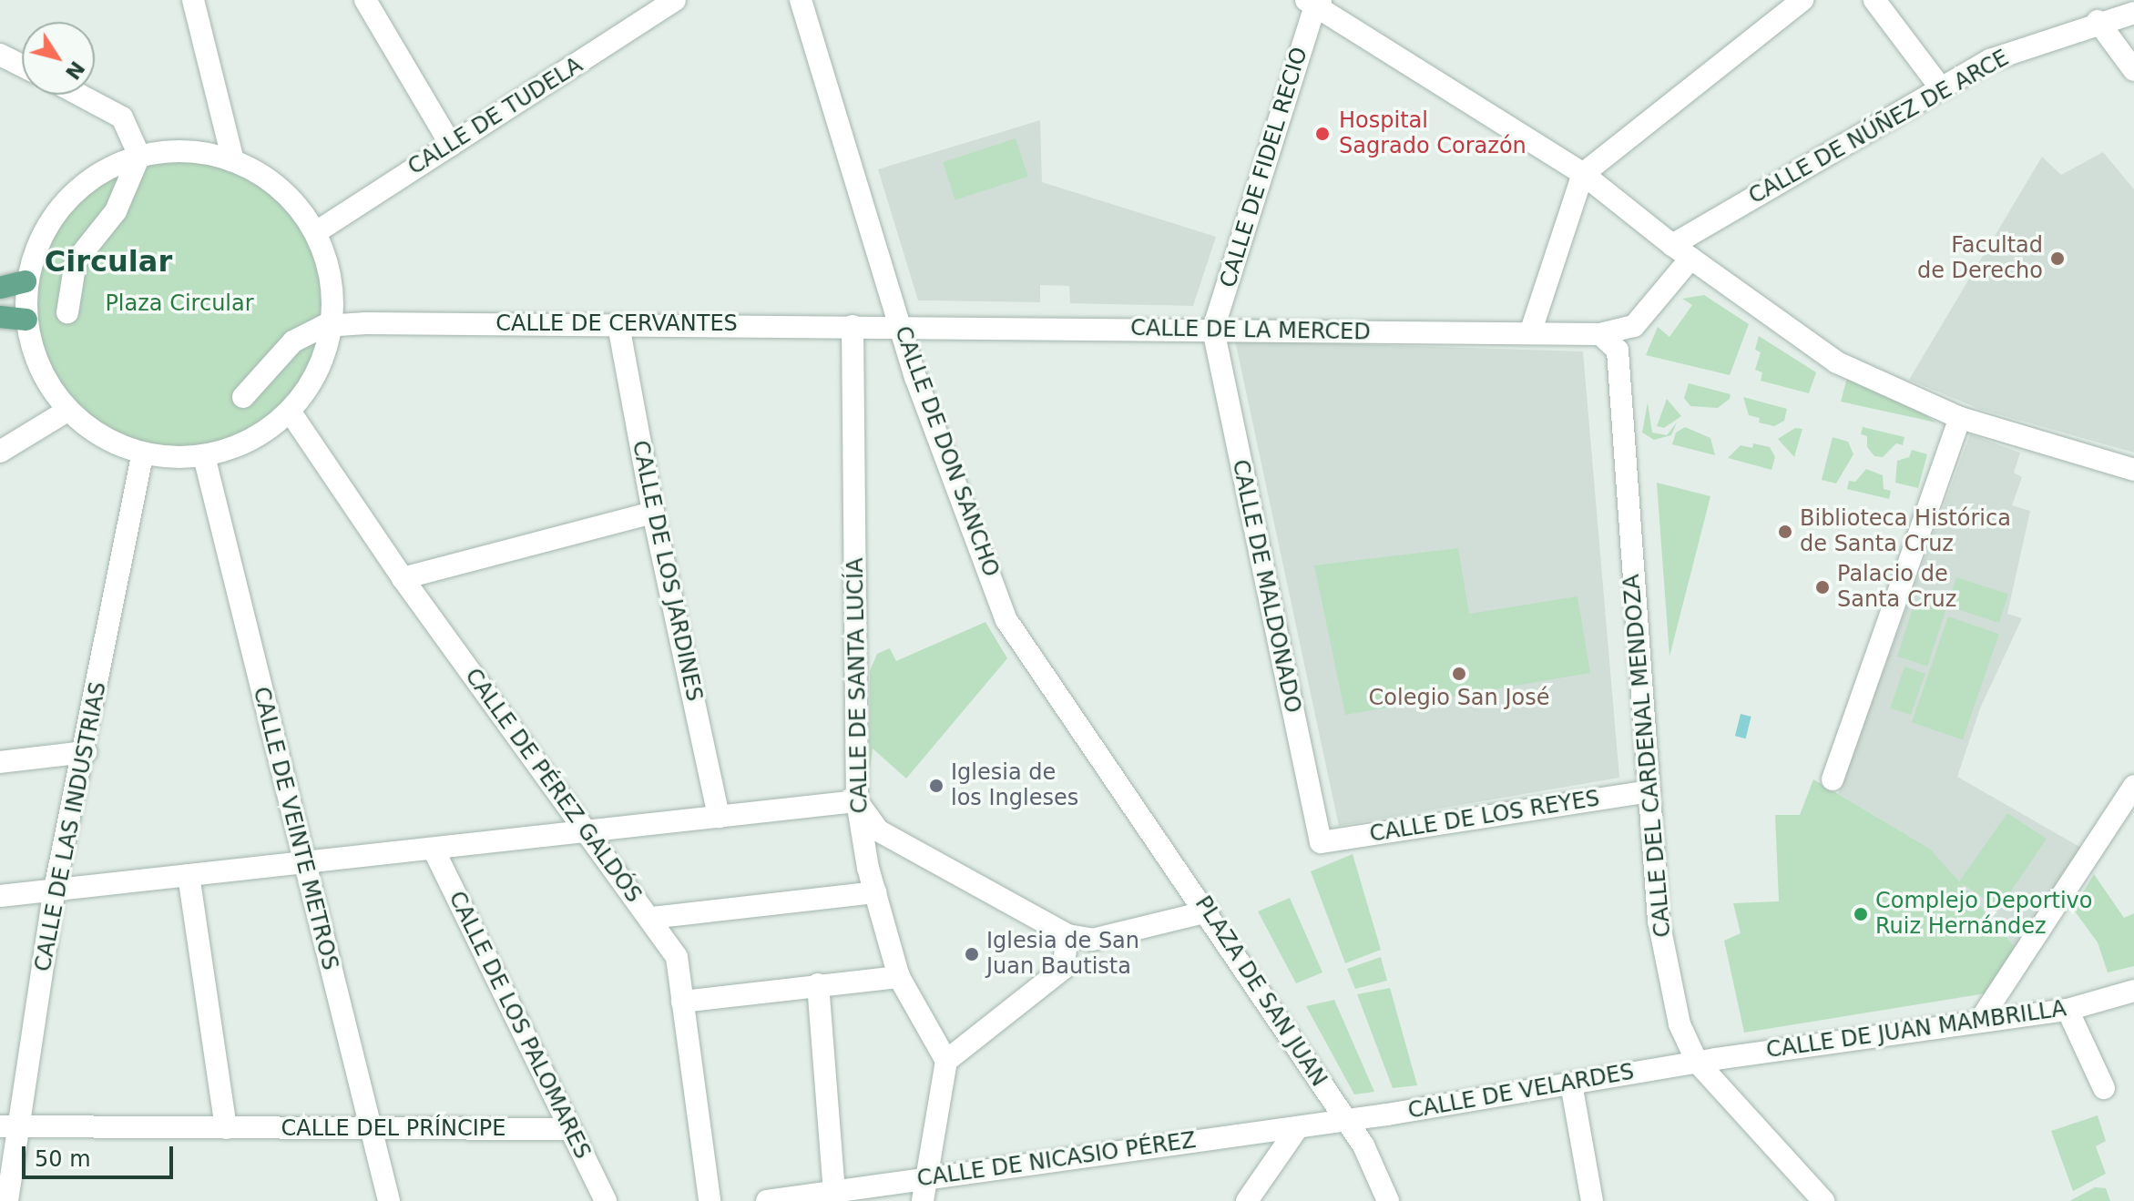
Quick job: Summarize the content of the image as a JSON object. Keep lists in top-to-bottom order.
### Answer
{
  "streets": {
    "street": [
      "CALLE DE TUDELA",
      "CALLE DE NÚÑEZ DE ARCE",
      "CALLE DE FIDEL RECIO",
      "CALLE DE CERVANTES",
      "CALLE DE LA MERCED",
      "CALLE DE DON SANCHO",
      "CALLE DE LOS JARDINES",
      "CALLE DE MALDONADO",
      "CALLE DE SANTA LUCÍA",
      "CALLE DEL CARDENAL MENDOZA",
      "CALLE DE PÉREZ GALDÓS",
      "CALLE DE LOS REYES",
      "CALLE DE LAS INDUSTRIAS",
      "CALLE DE VEINTE METROS",
      "PLAZA DE SAN JUAN",
      "CALLE DE LOS PALOMARES",
      "CALLE DE JUAN MAMBRILLA",
      "CALLE DE VELARDES",
      "CALLE DEL PRÍNCIPE",
      "CALLE DE NICASIO PÉREZ"
    ]
  },
  "crossings": [
    ["CALLE DE FIDEL RECIO", "CALLE DE LA MERCED"],
    ["CALLE DE FIDEL RECIO", "CALLE DE MALDONADO"],
    ["CALLE DE CERVANTES", "CALLE DE LA MERCED"],
    ["CALLE DE CERVANTES", "CALLE DE DON SANCHO"],
    ["CALLE DE CERVANTES", "CALLE DE LOS JARDINES"],
    ["CALLE DE CERVANTES", "CALLE DE SANTA LUCÍA"],
    ["CALLE DE LA MERCED", "CALLE DE DON SANCHO"],
    ["CALLE DE LA MERCED", "CALLE DE MALDONADO"],
    ["CALLE DE LA MERCED", "CALLE DEL CARDENAL MENDOZA"],
    ["CALLE DE DON SANCHO", "PLAZA DE SAN JUAN"],
    ["CALLE DE MALDONADO", "CALLE DE LOS REYES"],
    ["CALLE DEL CARDENAL MENDOZA", "CALLE DE LOS REYES"],
    ["CALLE DEL CARDENAL MENDOZA", "CALLE DE JUAN MAMBRILLA"],
    ["CALLE DEL CARDENAL MENDOZA", "CALLE DE VELARDES"],
    ["CALLE DE LAS INDUSTRIAS", "CALLE DEL PRÍNCIPE"],
    ["CALLE DE VEINTE METROS", "CALLE DEL PRÍNCIPE"],
    ["PLAZA DE SAN JUAN", "CALLE DE VELARDES"],
    ["PLAZA DE SAN JUAN", "CALLE DE NICASIO PÉREZ"],
    ["CALLE DE LOS PALOMARES", "CALLE DEL PRÍNCIPE"],
    ["CALLE DE JUAN MAMBRILLA", "CALLE DE VELARDES"],
    ["CALLE DE VELARDES", "CALLE DE NICASIO PÉREZ"]
  ],
  "districts": ["Circular"],
  "parks": ["Plaza Circular"],
  "places": [
    "Hospital Sagrado Corazón",
    "Facultad de Derecho",
    "Biblioteca Histórica de Santa Cruz",
    "Palacio de Santa Cruz",
    "Colegio San José",
    "Iglesia de los Ingleses",
    "Complejo Deportivo Ruiz Hernández",
    "Iglesia de San Juan Bautista"
  ],
  "scale_bar": "50 m",
  "north": "bottom right"
}
